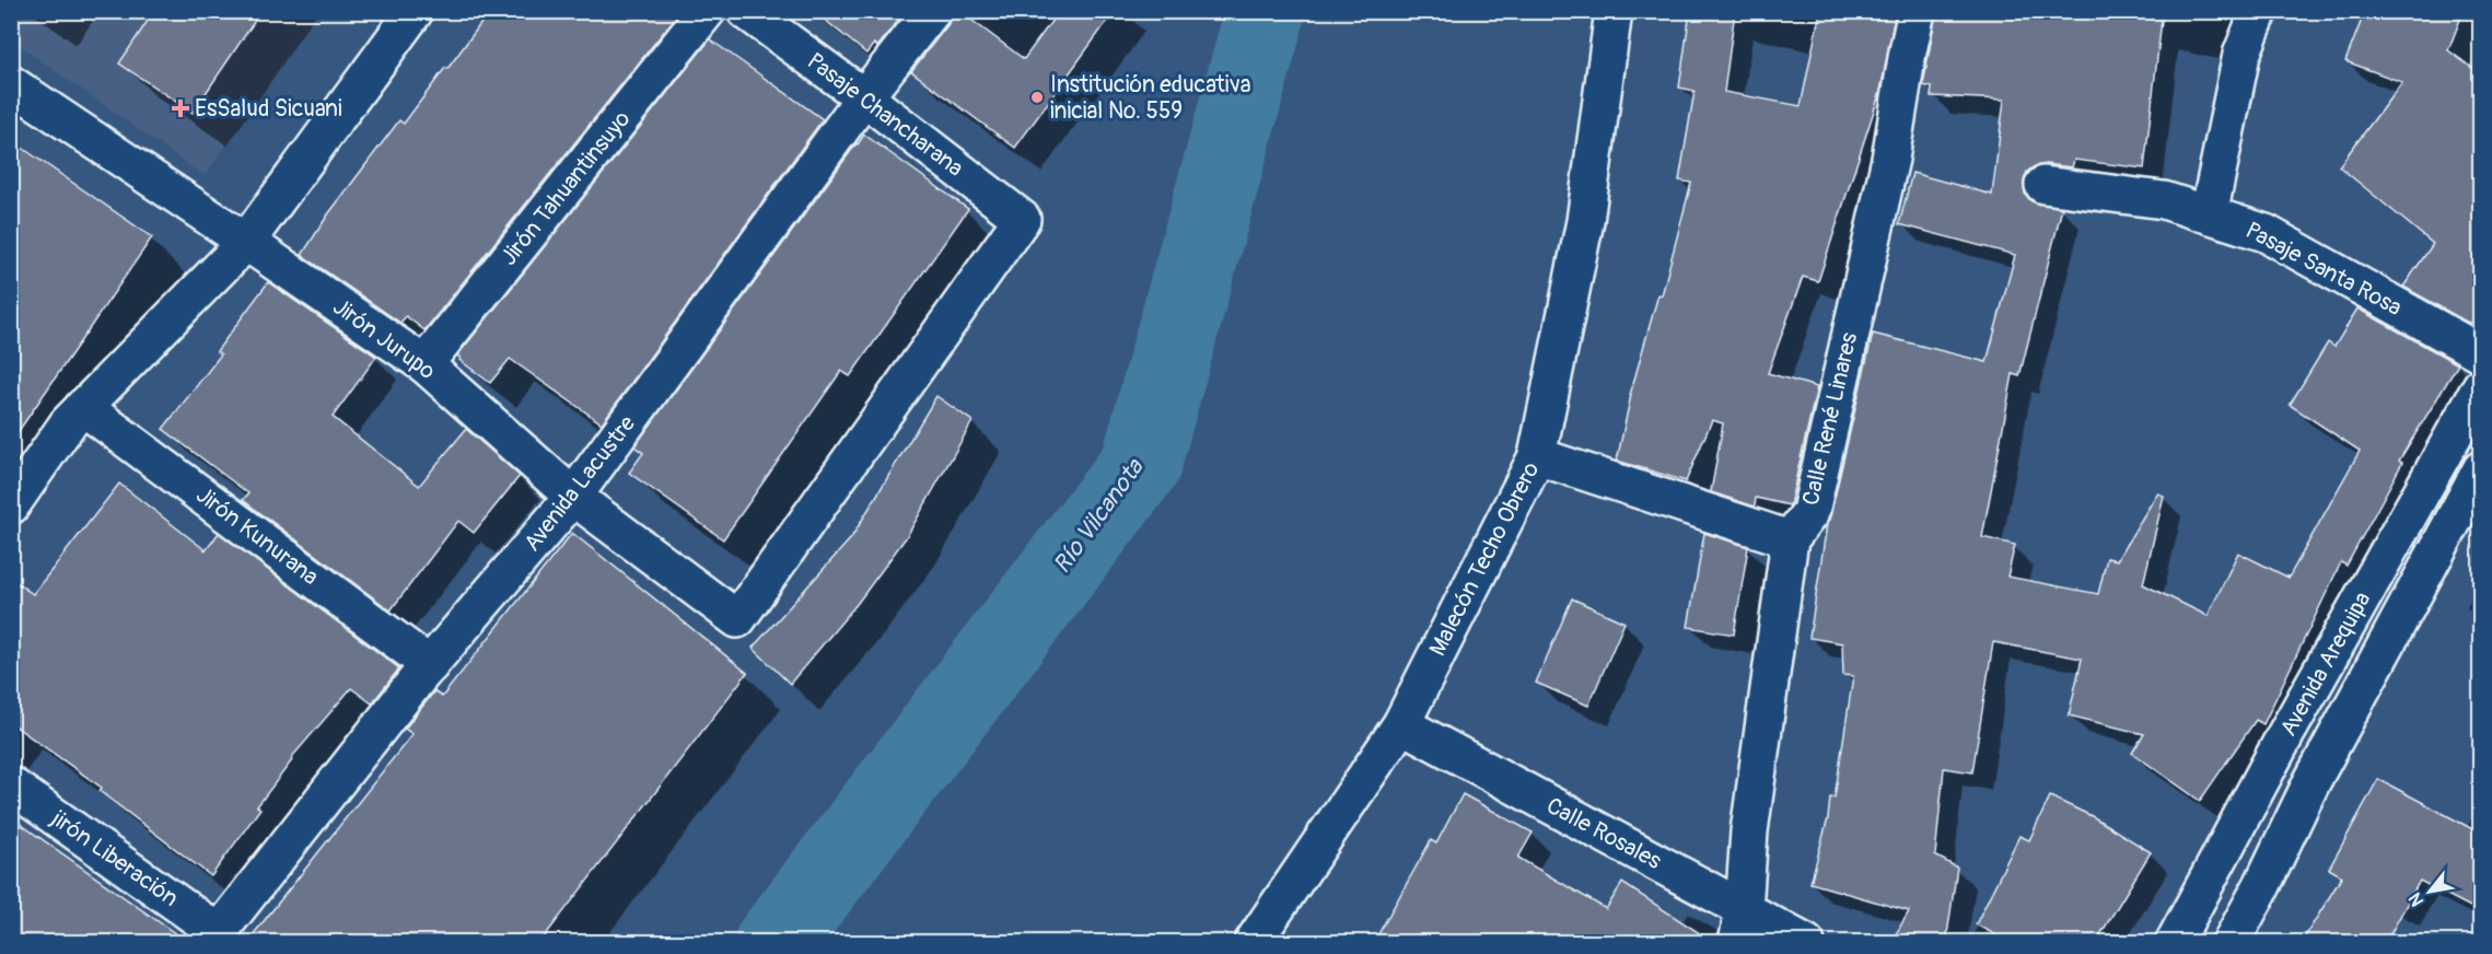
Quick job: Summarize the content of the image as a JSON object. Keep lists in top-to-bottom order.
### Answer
{
  "streets": {
    "street": [
      "Pasaje Chancharana",
      "Jirón Tahuantinsuyo",
      "Pasaje Santa Rosa",
      "Jirón Jurupo",
      "Calle René Linares",
      "Avenida Lacustre",
      "Jirón Kunurana",
      "Malecón Techo Obrero",
      "Avenida Arequipa",
      "Calle Rosales",
      "jirón Liberación"
    ]
  },
  "crossings": [
    ["Pasaje Chancharana", "Jirón Jurupo"],
    ["Pasaje Chancharana", "Avenida Lacustre"],
    ["Jirón Tahuantinsuyo", "Jirón Jurupo"],
    ["Jirón Jurupo", "Avenida Lacustre"],
    ["Calle René Linares", "Calle Rosales"],
    ["Avenida Lacustre", "Jirón Kunurana"],
    ["Avenida Lacustre", "jirón Liberación"],
    ["Malecón Techo Obrero", "Calle Rosales"]
  ],
  "water": ["Río Vilcanota"],
  "places": {
    "other": ["Institución educativa inicial No. 559"],
    "health": ["EsSalud Sicuani"]
  },
  "north": "bottom left"
}
